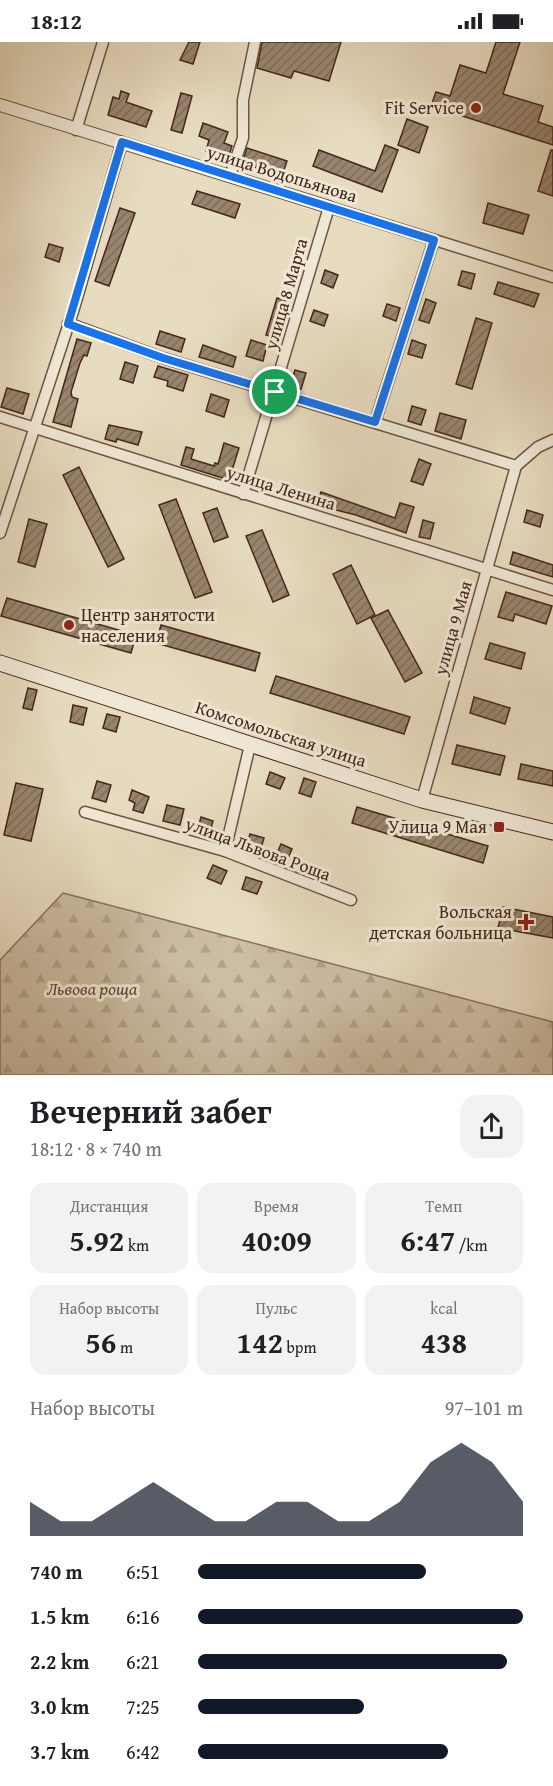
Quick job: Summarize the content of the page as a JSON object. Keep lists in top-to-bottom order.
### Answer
{
  "streets": {
    "main road": ["Комсомольская улица"],
    "street": [
      "улица Водопьянова",
      "улица 8 Марта",
      "улица Ленина",
      "улица 9 Мая",
      "улица Львова Роща"
    ]
  },
  "crossings": [
    ["улица Водопьянова", "улица 8 Марта"],
    ["улица 8 Марта", "улица Ленина"],
    ["улица Ленина", "улица 9 Мая"],
    ["улица 9 Мая", "Комсомольская улица"]
  ],
  "parks": ["Львова роща"],
  "places": {
    "other": ["Fit Service", "Центр занятости населения"],
    "transit": ["Улица 9 Мая"],
    "health": ["Вольская детская больница"]
  },
  "page": {
    "status": "18:12",
    "heading": ["Вечерний забег", "18:12 · 8 × 740 m"],
    "stats": [
      ["Дистанция", "5.92 km"],
      ["Время", "40:09"],
      ["Темп", "6:47 /km"],
      ["Набор высоты", "56 m"],
      ["Пульс", "142 bpm"],
      ["kcal", "438"]
    ],
    "chart": ["Набор высоты", "97–101 m"],
    "list": [
      {
        "name": "740 m",
        "note": "6:51"
      },
      {
        "name": "1.5 km",
        "note": "6:16"
      },
      {
        "name": "2.2 km",
        "note": "6:21"
      },
      {
        "name": "3.0 km",
        "note": "7:25"
      },
      {
        "name": "3.7 km",
        "note": "6:42"
      }
    ]
  }
}
